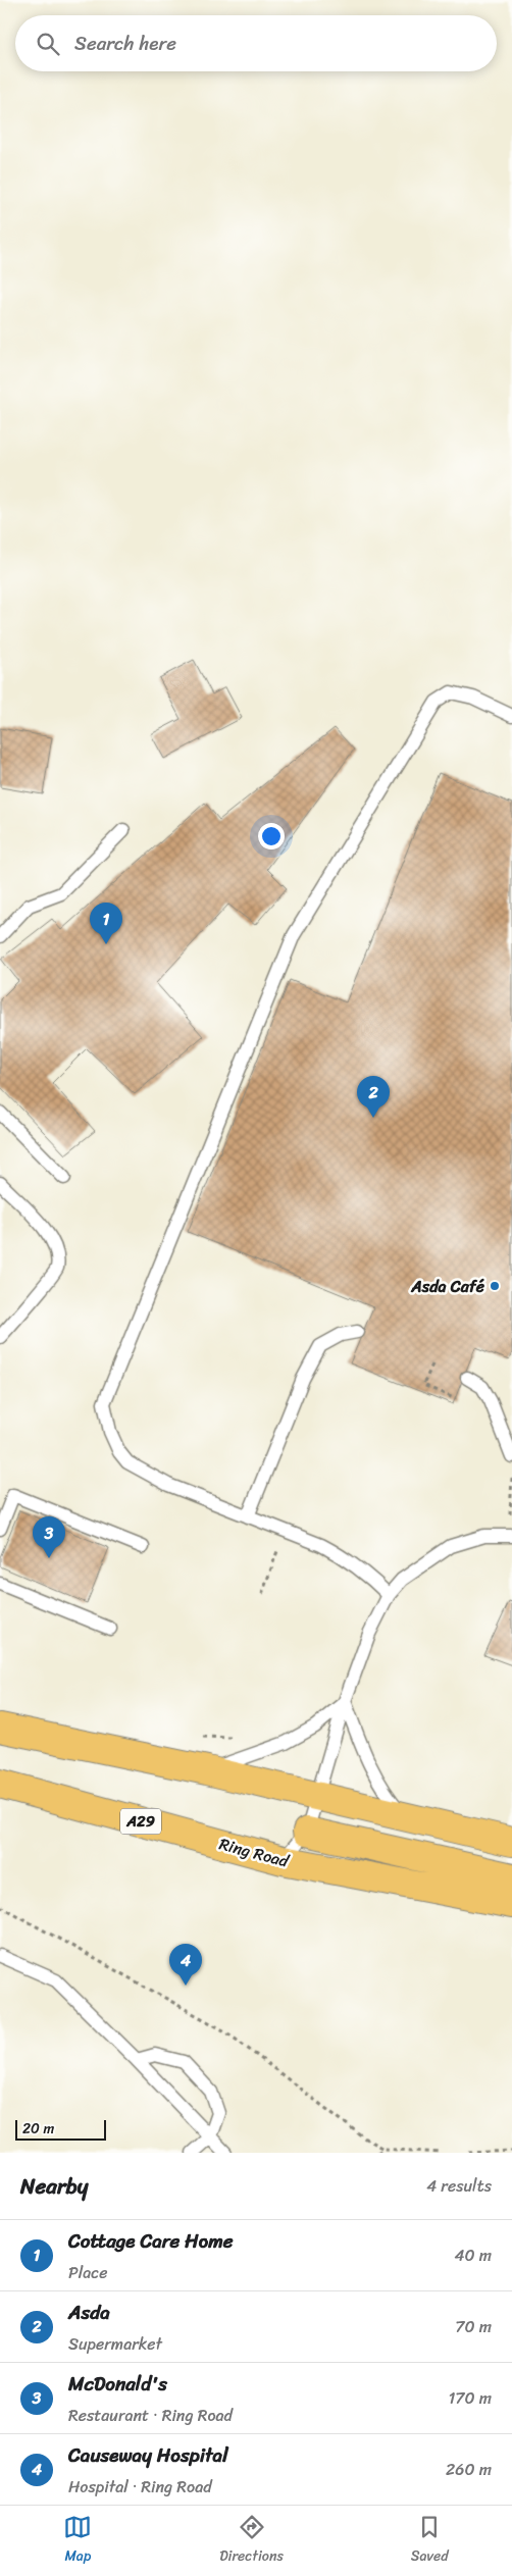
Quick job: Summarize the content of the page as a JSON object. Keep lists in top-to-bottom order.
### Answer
{
  "streets": {
    "main road": ["A29", "Ring Road"]
  },
  "places": ["Asda Café"],
  "scale_bar": "20 m",
  "page": {
    "search": "Search here",
    "pins": [
      "1",
      "2",
      "3",
      "4"
    ],
    "scale": "20 m",
    "heading": ["Nearby", "4 results"],
    "list": [
      {
        "mark": "1",
        "name": "Cottage Care Home",
        "note": "Place",
        "value": "40 m"
      },
      {
        "mark": "2",
        "name": "Asda",
        "note": "Supermarket",
        "value": "70 m"
      },
      {
        "mark": "3",
        "name": "McDonald's",
        "note": "Restaurant · Ring Road",
        "value": "170 m"
      },
      {
        "mark": "4",
        "name": "Causeway Hospital",
        "note": "Hospital · Ring Road",
        "value": "260 m"
      }
    ],
    "nav": ["Map", "Directions", "Saved"]
  }
}
